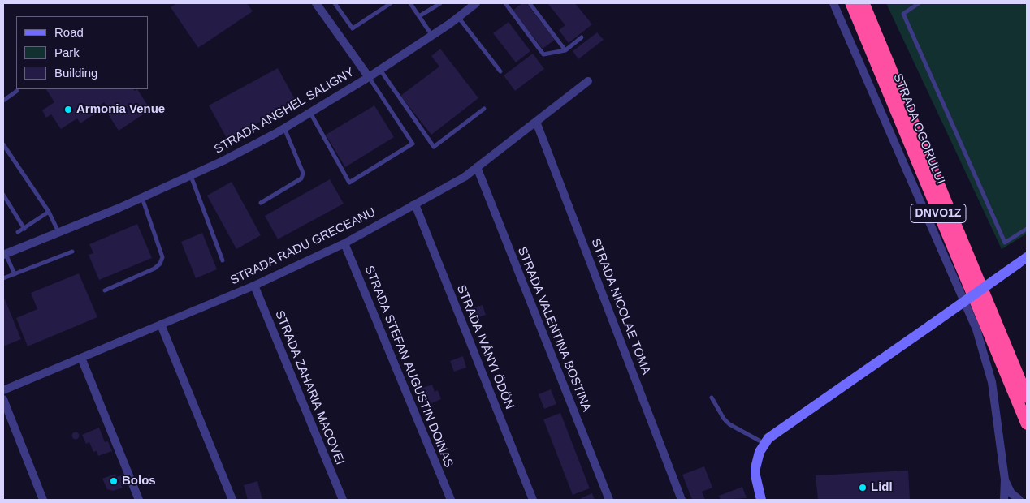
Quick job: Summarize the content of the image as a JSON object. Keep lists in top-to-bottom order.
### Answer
{
  "streets": {
    "highway": ["STRADA OGORULUI", "DNVO1Z"],
    "street": [
      "STRADA ANGHEL SALIGNY",
      "STRADA RADU GRECEANU",
      "STRADA NICOLAE TOMA",
      "STRADA VALENTINA BOSTINA",
      "STRADA IVÁNYI ÖDÖN",
      "STRADA STEFAN AUGUSTIN DOINAS",
      "STRADA ZAHARIA MACOVEI"
    ]
  },
  "crossings": [
    ["STRADA RADU GRECEANU", "STRADA NICOLAE TOMA"],
    ["STRADA RADU GRECEANU", "STRADA VALENTINA BOSTINA"],
    ["STRADA RADU GRECEANU", "STRADA IVÁNYI ÖDÖN"],
    ["STRADA RADU GRECEANU", "STRADA STEFAN AUGUSTIN DOINAS"],
    ["STRADA RADU GRECEANU", "STRADA ZAHARIA MACOVEI"]
  ],
  "places": ["Armonia Venue", "Bolos", "Lidl"],
  "legend": ["Road", "Park", "Building"]
}
